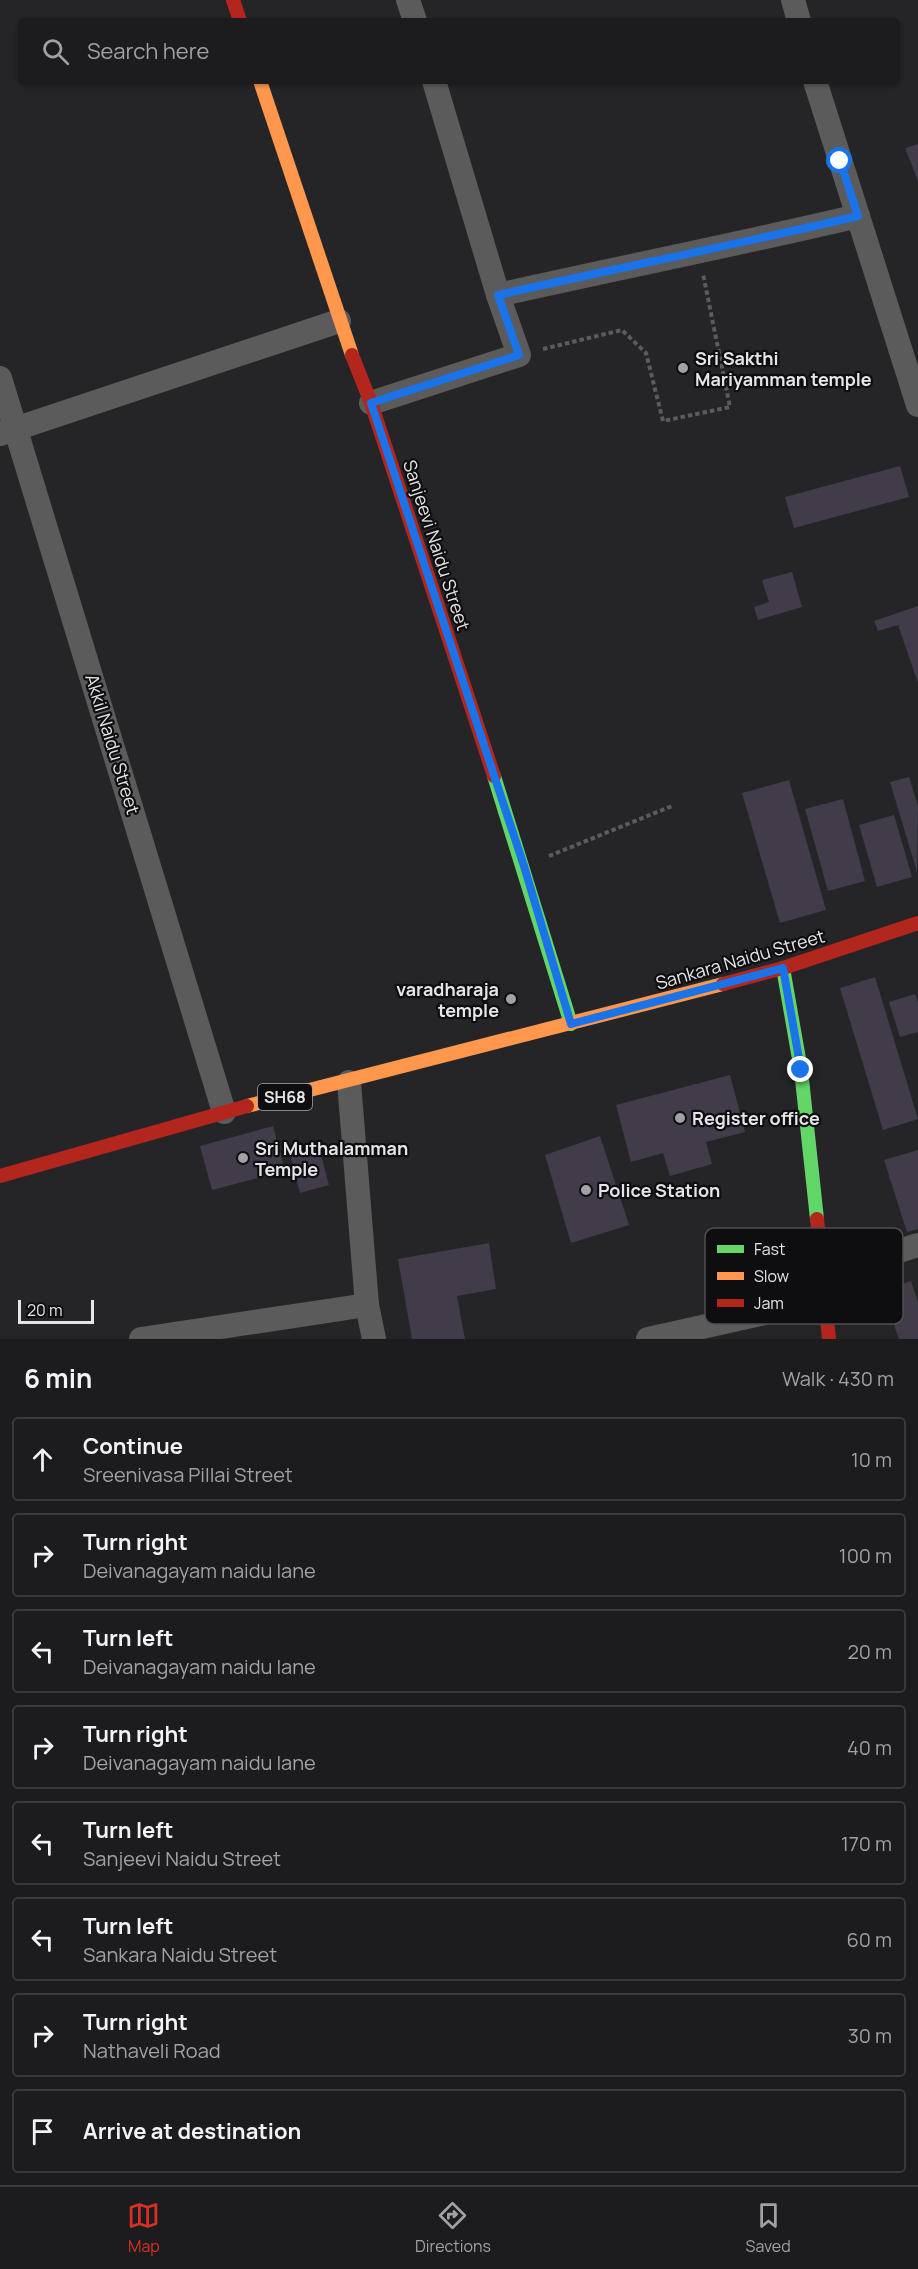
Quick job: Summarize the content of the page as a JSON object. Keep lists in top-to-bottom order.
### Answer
{
  "streets": {
    "main road": ["Sanjeevi Naidu Street", "Sankara Naidu Street", "SH68"],
    "street": ["Akkil Naidu Street"]
  },
  "crossings": [
    ["Sanjeevi Naidu Street", "Sankara Naidu Street"],
    ["Sanjeevi Naidu Street", "SH68"],
    ["Akkil Naidu Street", "SH68"],
    ["Sankara Naidu Street", "SH68"]
  ],
  "places": [
    "Sri Sakthi Mariyamman temple",
    "varadharaja temple",
    "Register office",
    "Sri Muthalamman Temple",
    "Police Station"
  ],
  "legend": ["Fast", "Slow", "Jam"],
  "scale_bar": "20 m",
  "page": {
    "search": "Search here",
    "scale": "20 m",
    "heading": ["6 min", "Walk · 430 m"],
    "list": [
      ["Continue", "Sreenivasa Pillai Street", "10 m"],
      ["Turn right", "Deivanagayam naidu lane", "100 m"],
      ["Turn left", "Deivanagayam naidu lane", "20 m"],
      ["Turn right", "Deivanagayam naidu lane", "40 m"],
      ["Turn left", "Sanjeevi Naidu Street", "170 m"],
      ["Turn left", "Sankara Naidu Street", "60 m"],
      ["Turn right", "Nathaveli Road", "30 m"],
      "Arrive at destination"
    ],
    "nav": ["Map", "Directions", "Saved"]
  }
}
